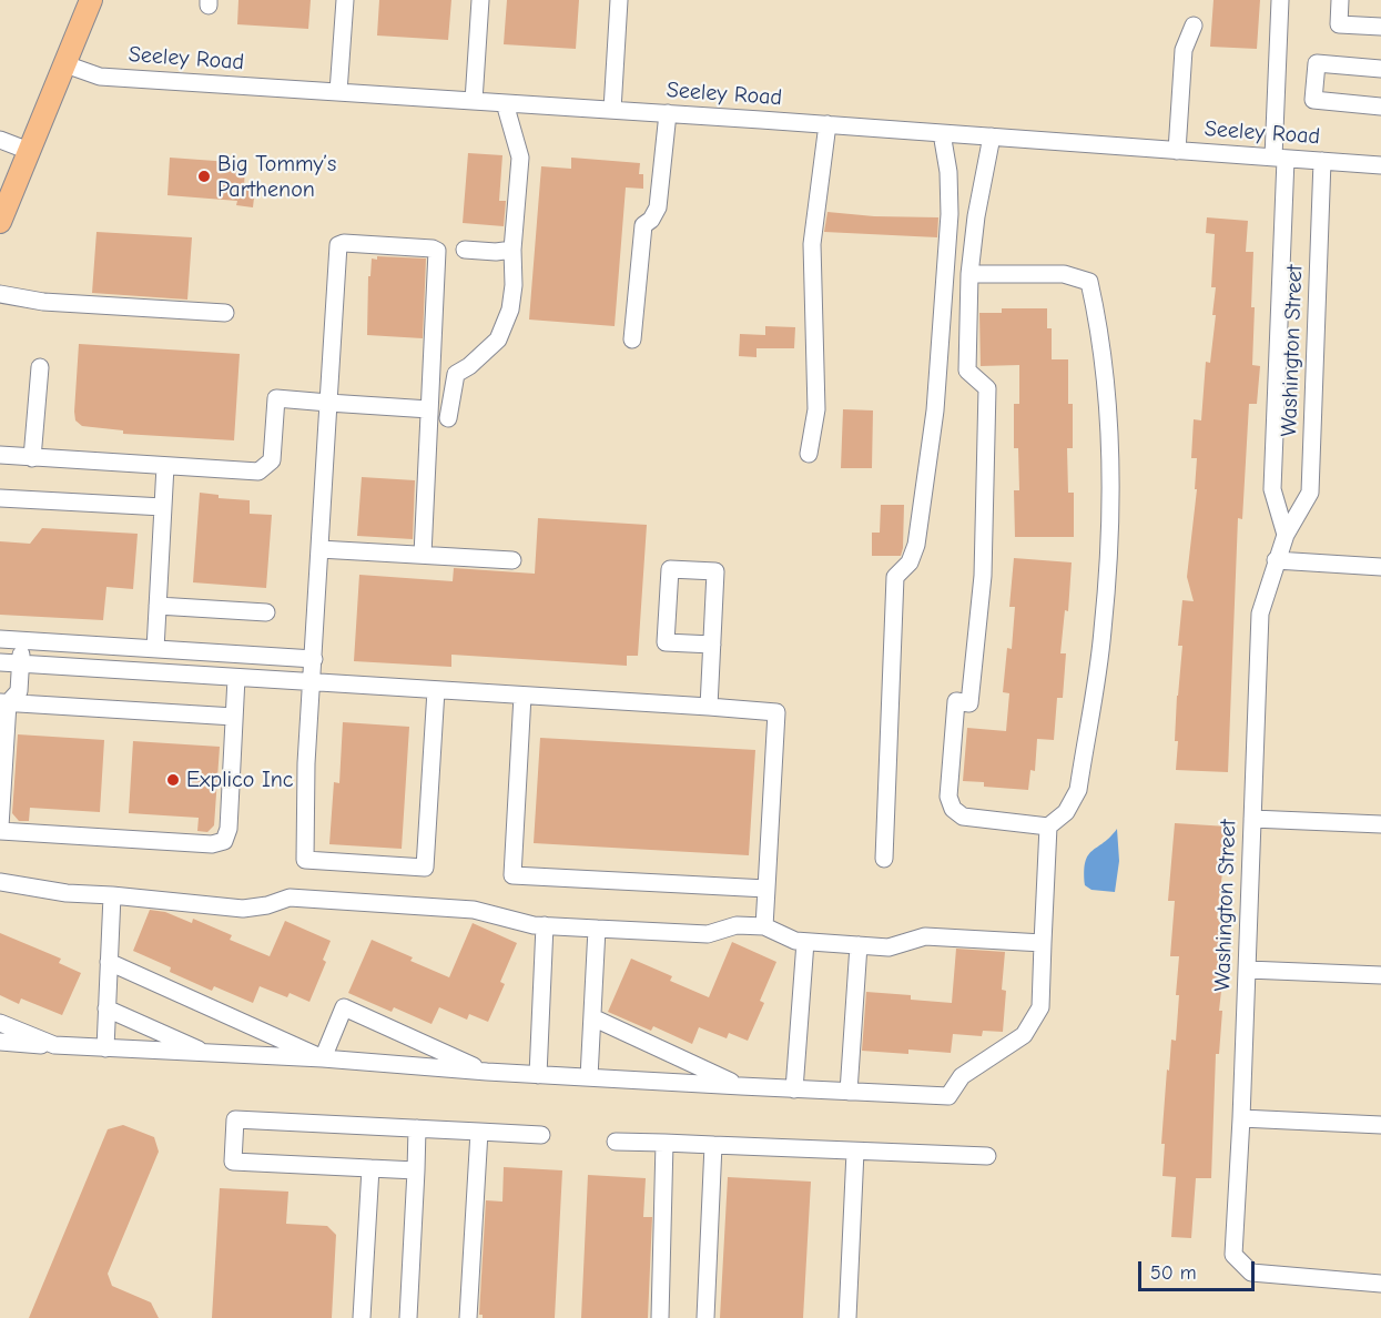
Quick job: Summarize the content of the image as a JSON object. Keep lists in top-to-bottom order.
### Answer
{
  "streets": {
    "street": ["Seeley Road", "Washington Street"]
  },
  "crossings": [
    ["Seeley Road", "Washington Street"]
  ],
  "places": ["Big Tommy’s Parthenon", "Explico Inc"],
  "scale_bar": "50 m"
}
